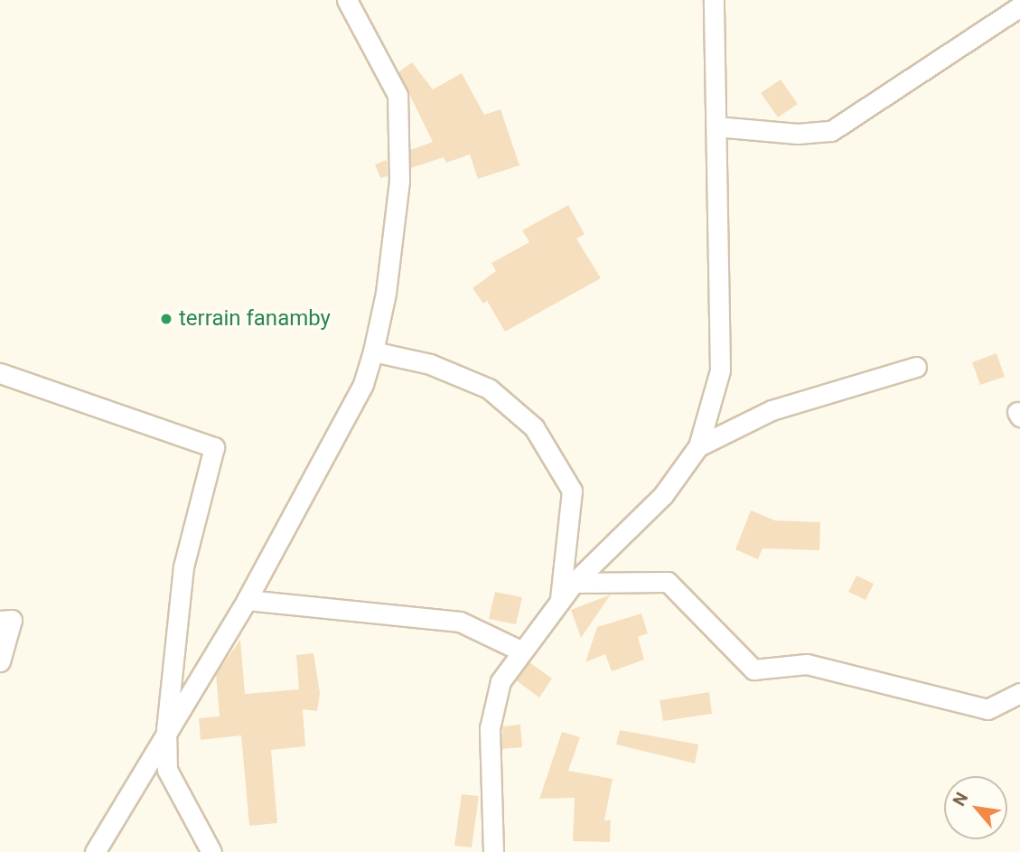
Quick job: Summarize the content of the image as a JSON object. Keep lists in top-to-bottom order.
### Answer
{
  "places": ["terrain fanamby"],
  "north": "top left"
}
